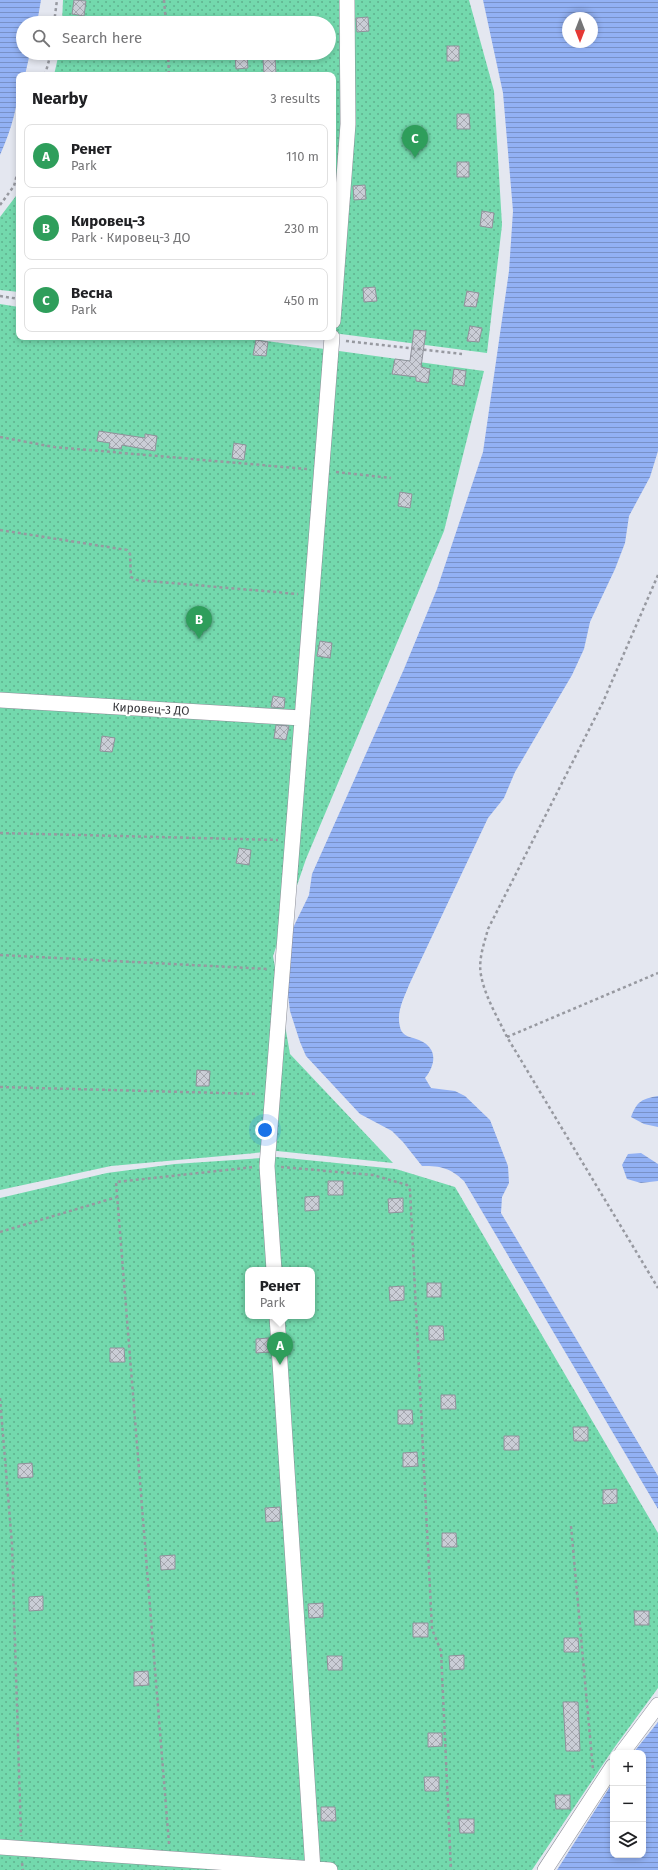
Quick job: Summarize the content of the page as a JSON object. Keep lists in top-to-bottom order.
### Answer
{
  "streets": {
    "street": ["Кировец-3 ДО"]
  },
  "north": "bottom",
  "page": {
    "search": "Search here",
    "heading": ["Nearby", "3 results"],
    "list": [
      {
        "mark": "A",
        "name": "Ренет",
        "note": "Park",
        "value": "110 m"
      },
      {
        "mark": "B",
        "name": "Кировец-3",
        "note": "Park · Кировец-3 ДО",
        "value": "230 m"
      },
      {
        "mark": "C",
        "name": "Весна",
        "note": "Park",
        "value": "450 m"
      }
    ],
    "pins": ["C", "B", "A"],
    "popup": ["Ренет", "Park"],
    "map_buttons": ["+", "−"]
  }
}
